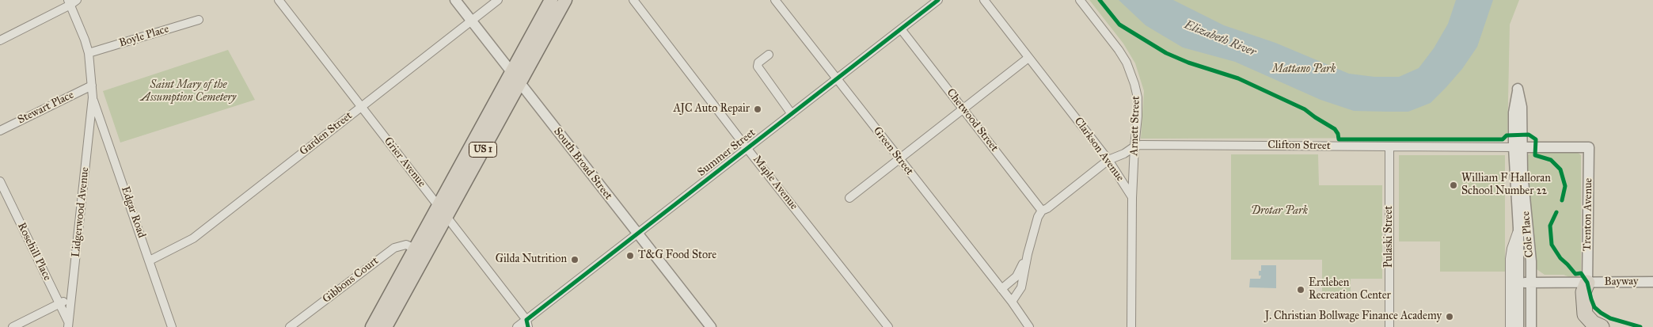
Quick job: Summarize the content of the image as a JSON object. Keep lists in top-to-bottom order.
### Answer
{
  "streets": {
    "highway": ["US 1"],
    "street": [
      "Boyle Place",
      "Stewart Place",
      "Chetwood Street",
      "Arnett Street",
      "Garden Street",
      "Clifton Street",
      "Clarkson Avenue",
      "Green Street",
      "Summer Street",
      "Grier Avenue",
      "South Broad Street",
      "Maple Avenue",
      "Lidgerwood Avenue",
      "Edgar Road",
      "Trenton Avenue",
      "Cole Place",
      "Pulaski Street",
      "Rosehill Place",
      "Gibbons Court",
      "Bayway"
    ]
  },
  "crossings": [
    ["Chetwood Street", "Clifton Street"],
    ["Chetwood Street", "Summer Street"],
    ["Arnett Street", "Clifton Street"],
    ["Arnett Street", "Clarkson Avenue"],
    ["Garden Street", "Grier Avenue"],
    ["Garden Street", "South Broad Street"],
    ["Garden Street", "Edgar Road"],
    ["Clifton Street", "Clarkson Avenue"],
    ["Clifton Street", "Trenton Avenue"],
    ["Clifton Street", "Cole Place"],
    ["Clifton Street", "Pulaski Street"],
    ["US 1", "Grier Avenue"],
    ["US 1", "South Broad Street"],
    ["US 1", "Gibbons Court"],
    ["Green Street", "Summer Street"],
    ["Summer Street", "Grier Avenue"],
    ["Summer Street", "South Broad Street"],
    ["Summer Street", "Maple Avenue"],
    ["Lidgerwood Avenue", "Edgar Road"],
    ["Lidgerwood Avenue", "Rosehill Place"],
    ["Trenton Avenue", "Bayway"],
    ["Cole Place", "Bayway"]
  ],
  "water": ["Elizabeth River"],
  "parks": ["Mattano Park", "Saint Mary of the Assumption Cemetery", "Drotar Park"],
  "places": [
    "AJC Auto Repair",
    "William F Halloran School Number 22",
    "T&G Food Store",
    "Gilda Nutrition",
    "Erxleben Recreation Center",
    "J. Christian Bollwage Finance Academy"
  ]
}
